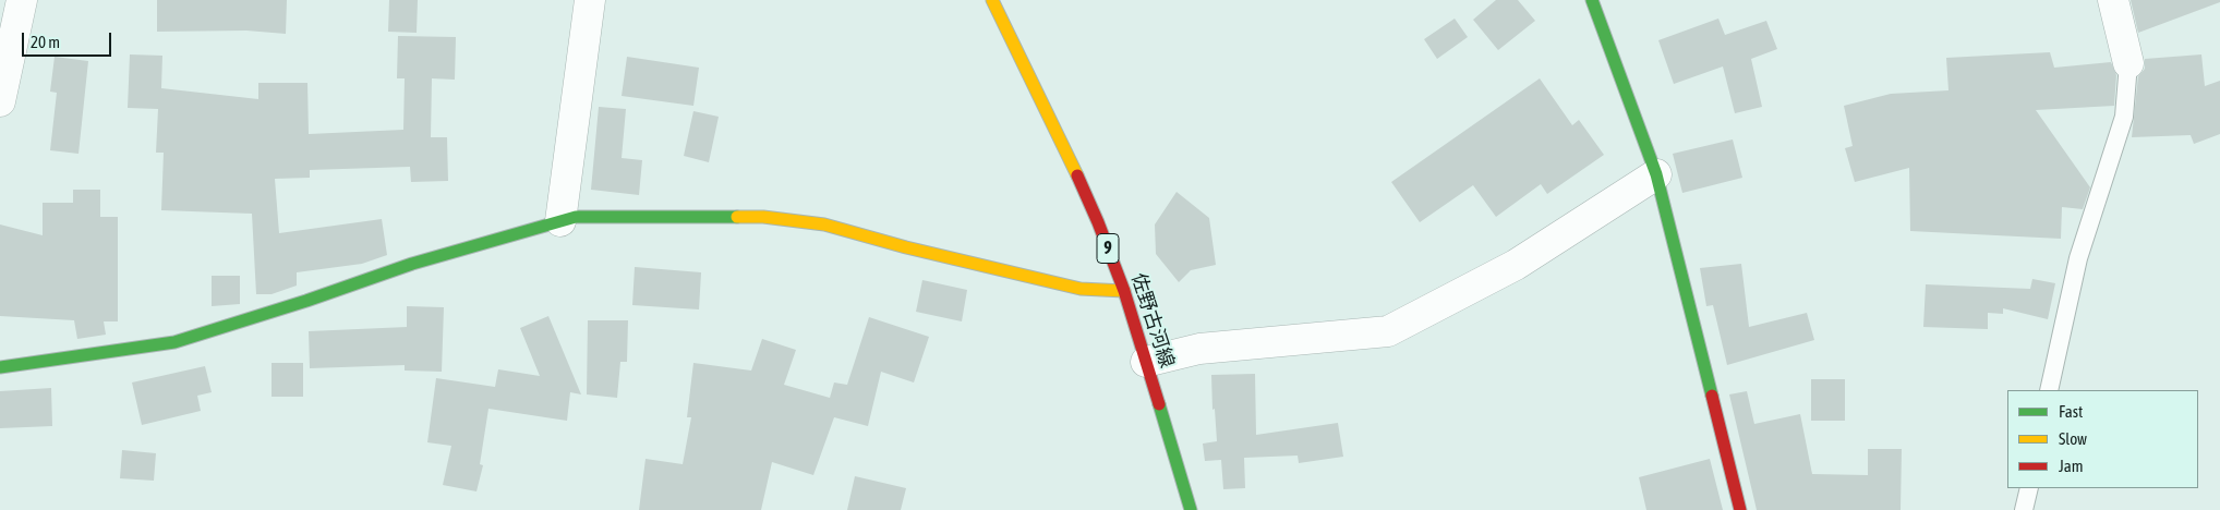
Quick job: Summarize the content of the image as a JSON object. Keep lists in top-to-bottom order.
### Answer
{
  "streets": {
    "street": ["9", "佐野古河線"]
  },
  "legend": ["Fast", "Slow", "Jam"],
  "scale_bar": "20 m"
}
